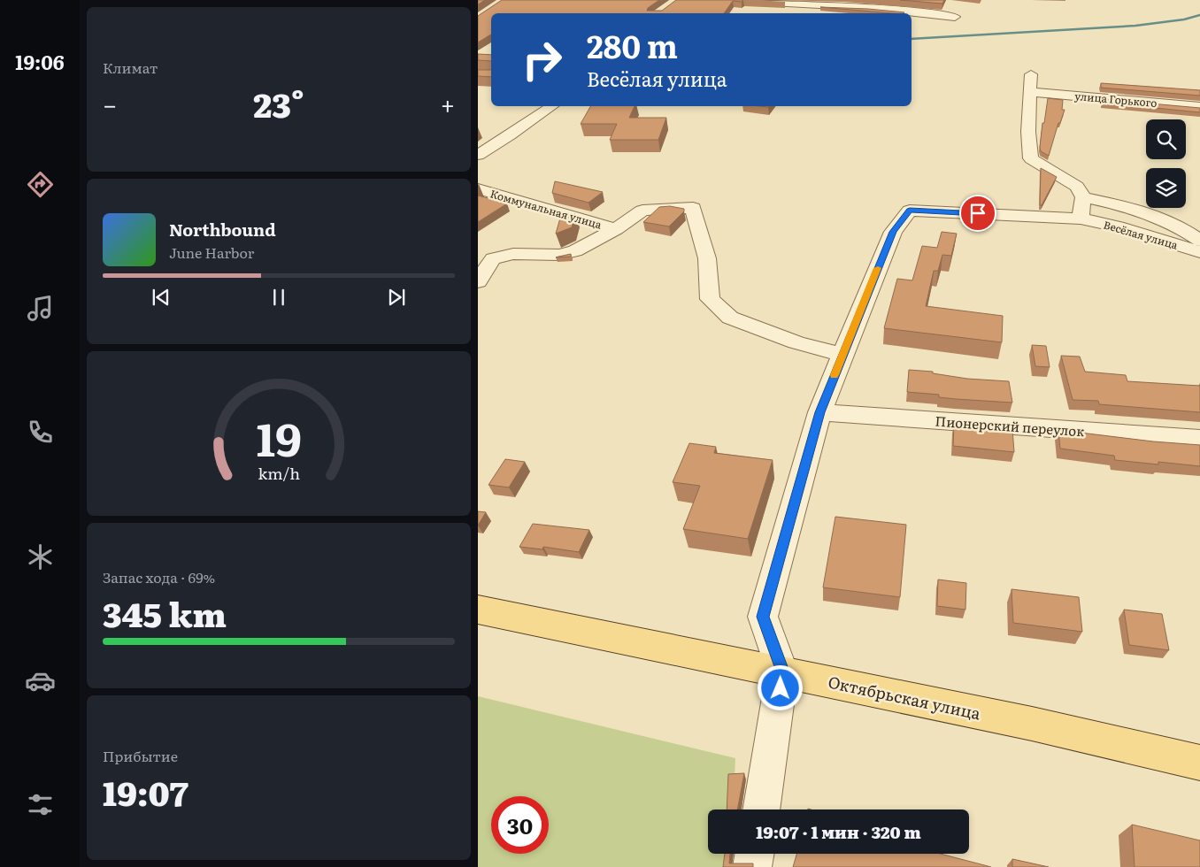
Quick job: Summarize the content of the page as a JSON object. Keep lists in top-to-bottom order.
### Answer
{
  "streets": {
    "main road": ["Октябрьская улица"],
    "street": [
      "улица Горького",
      "Коммунальная улица",
      "Весёлая улица",
      "Пионерский переулок"
    ]
  },
  "page": {
    "tabs": "19:06",
    "tile": [
      "Климат",
      ["Запас хода · 69%", "345 km"],
      ["Прибытие", "19:07"]
    ],
    "turn": ["280 m", "Весёлая улица"],
    "heat": ["−", "23°", "+"],
    "song": ["Northbound", "June Harbor"],
    "limit": "30",
    "trip": "19:07 · 1 мин · 320 m",
    "gauge": ["19", "km/h"]
  }
}
